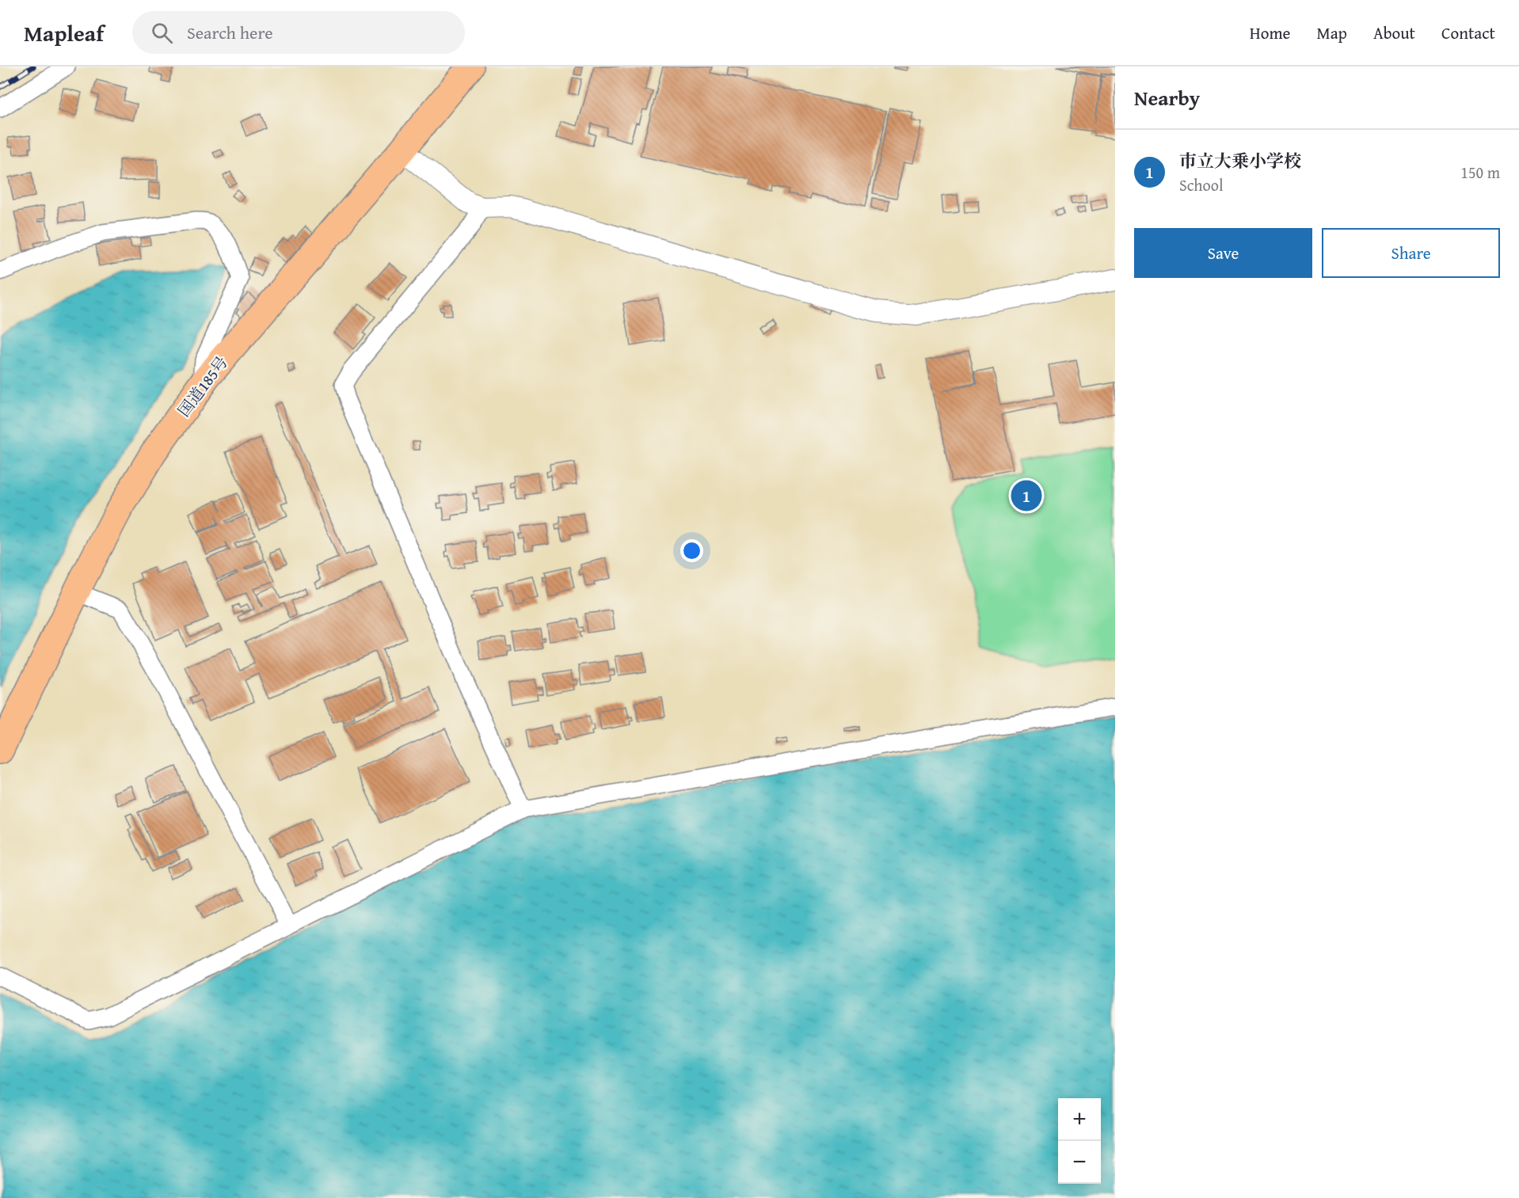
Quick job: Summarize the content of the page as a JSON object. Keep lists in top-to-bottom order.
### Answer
{
  "streets": {
    "highway": ["国道185号"]
  },
  "page": {
    "header": "Mapleaf",
    "search": "Search here",
    "nav": [
      "Home",
      "Map",
      "About",
      "Contact"
    ],
    "heading": "Nearby",
    "list": [
      {
        "mark": "1",
        "name": "市立大乗小学校",
        "note": "School",
        "value": "150 m"
      }
    ],
    "buttons": ["Save", "Share"],
    "pins": "1",
    "map_buttons": ["+", "−"]
  }
}
